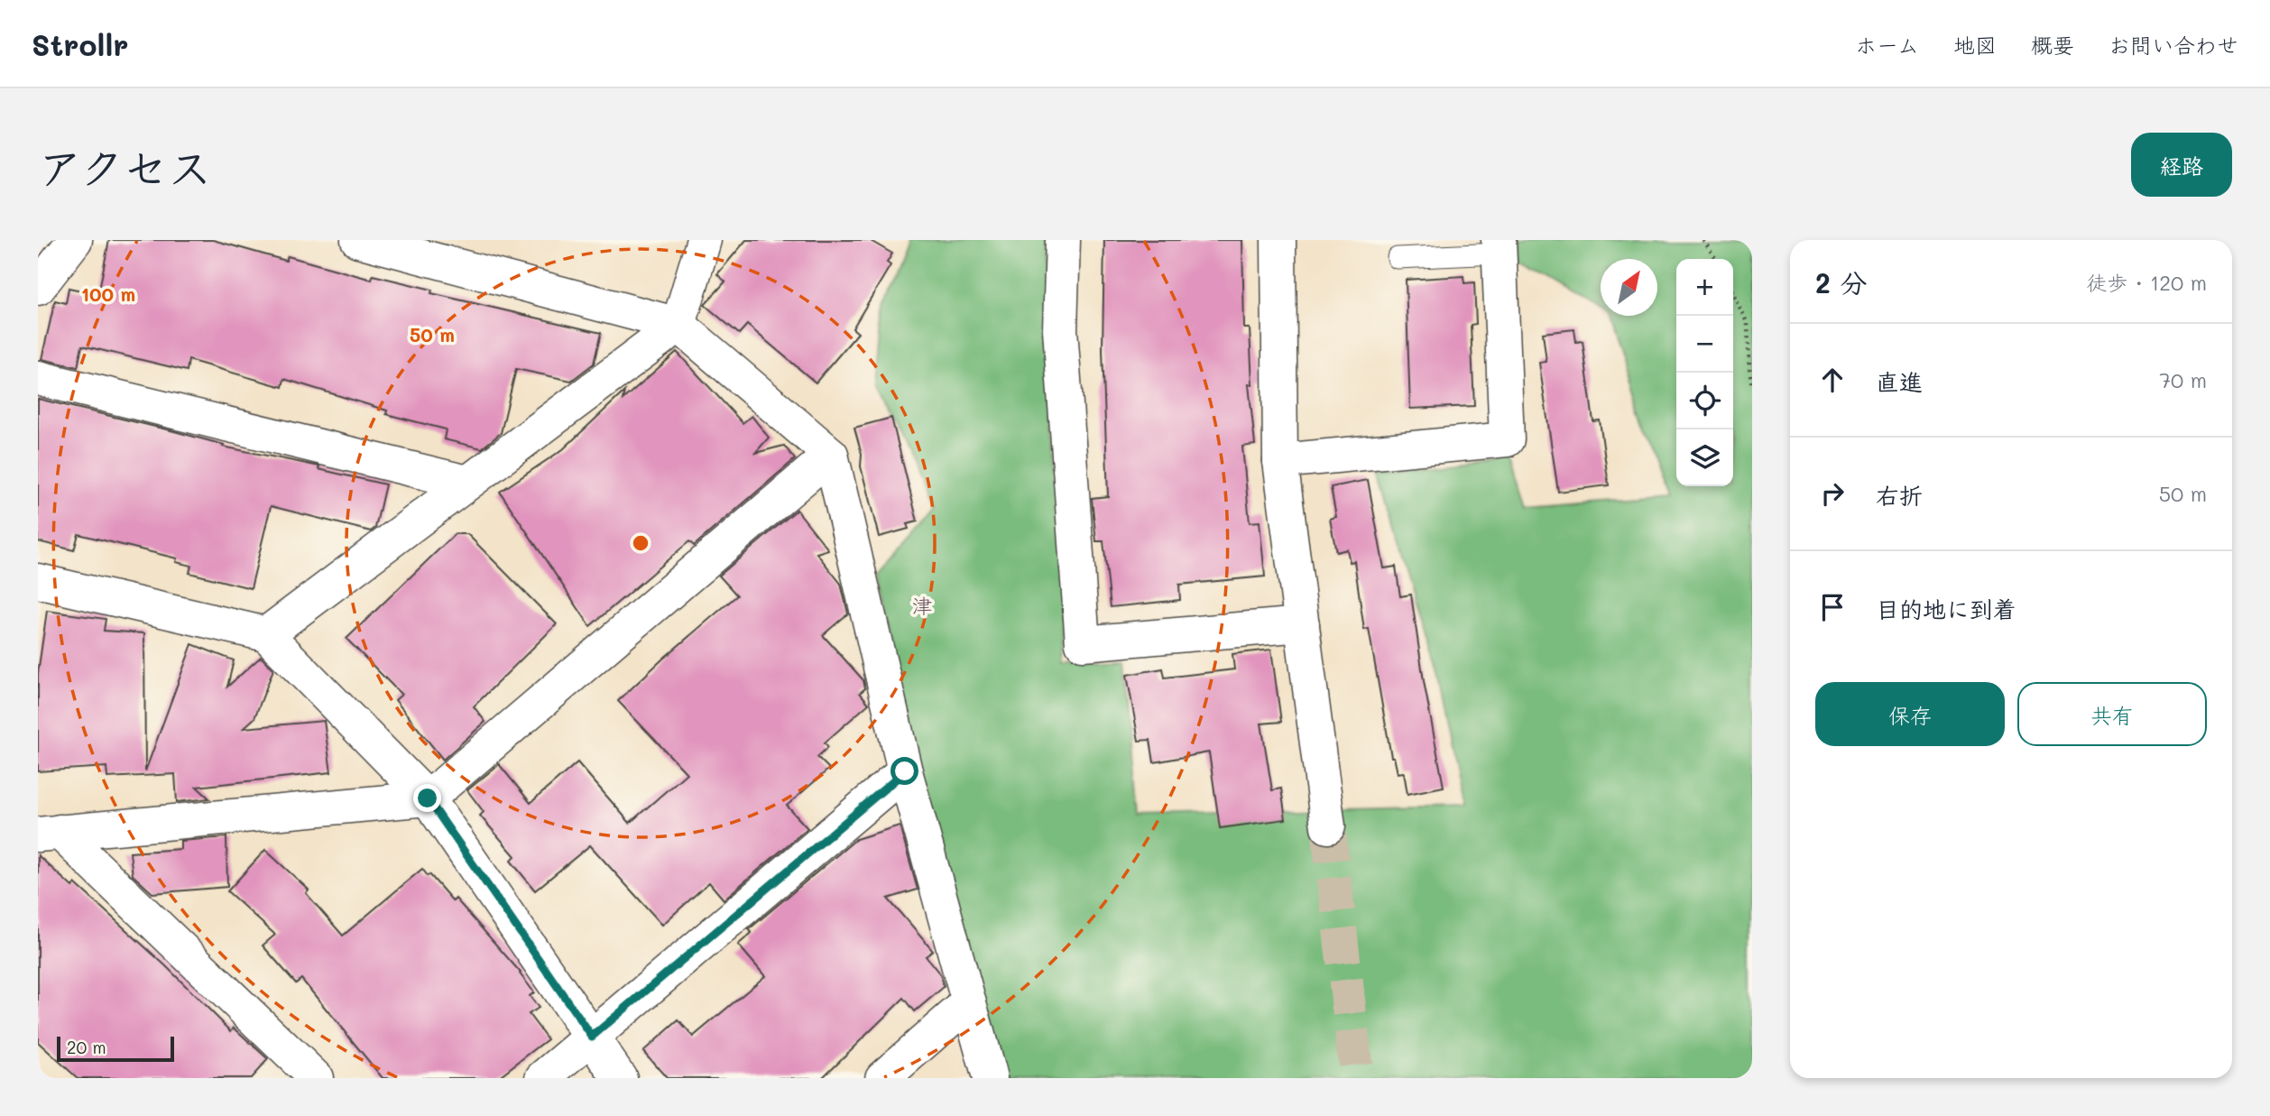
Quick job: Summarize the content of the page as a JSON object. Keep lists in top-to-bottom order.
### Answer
{
  "districts": ["津"],
  "scale_bar": "20 m",
  "north": "top right",
  "page": {
    "header": "Strollr",
    "nav": [
      "ホーム",
      "地図",
      "概要",
      "お問い合わせ"
    ],
    "title": "アクセス",
    "buttons": [
      "経路",
      ["保存", "共有"]
    ],
    "heading": ["2 分", "徒歩 · 120 m"],
    "map_buttons": ["+", "−"],
    "list": [
      ["直進", "70 m"],
      ["右折", "50 m"],
      "目的地に到着"
    ],
    "scale": "20 m"
  },
  "rings": ["100 m", "50 m"]
}
